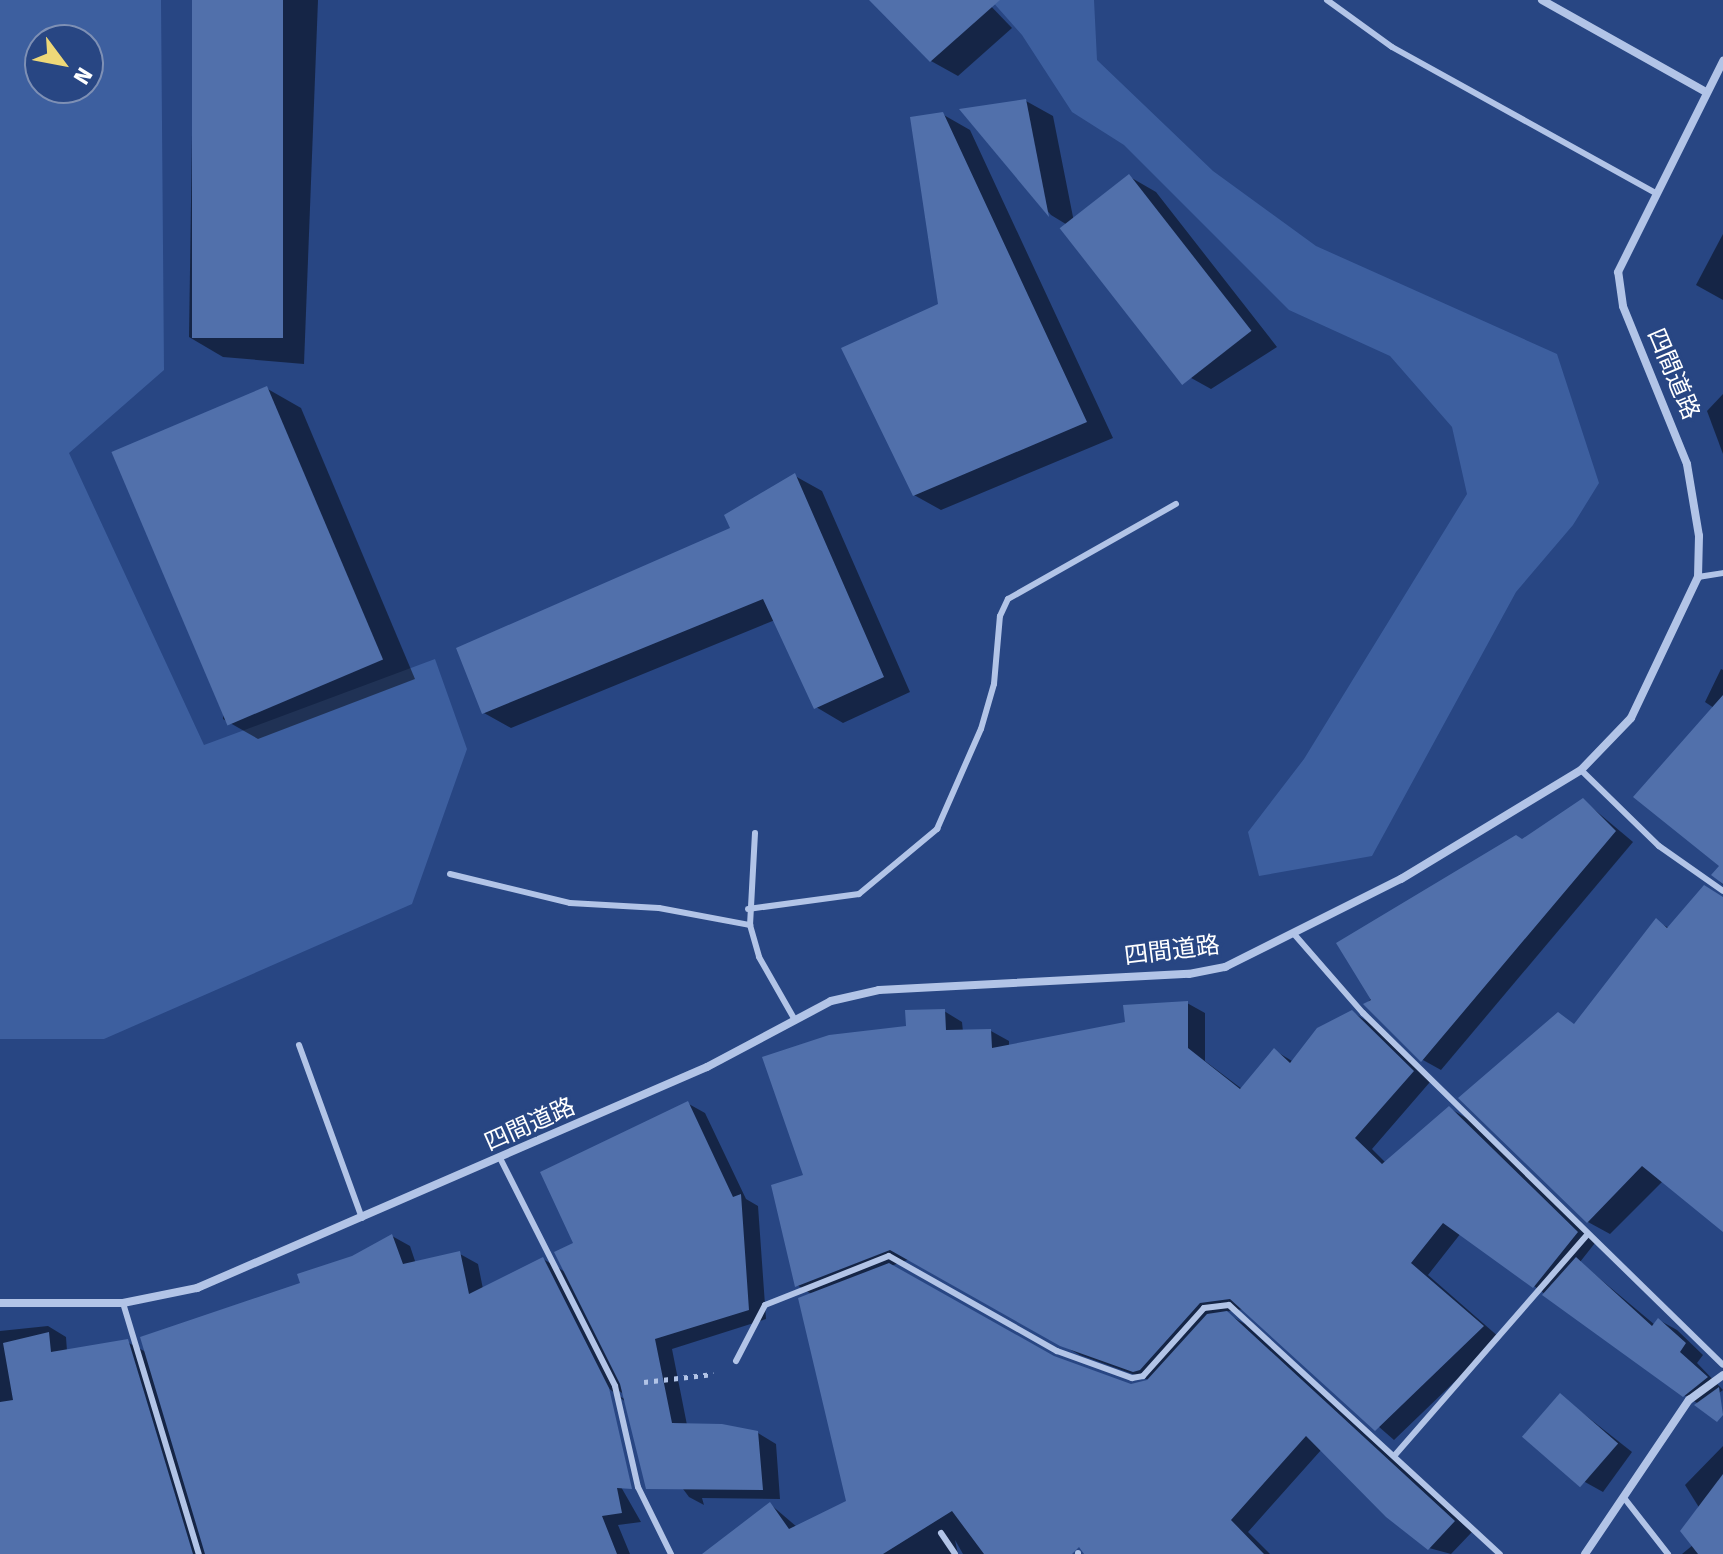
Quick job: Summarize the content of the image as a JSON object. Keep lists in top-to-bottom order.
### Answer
{
  "streets": {
    "street": ["四間道路"]
  },
  "north": "bottom right"
}
